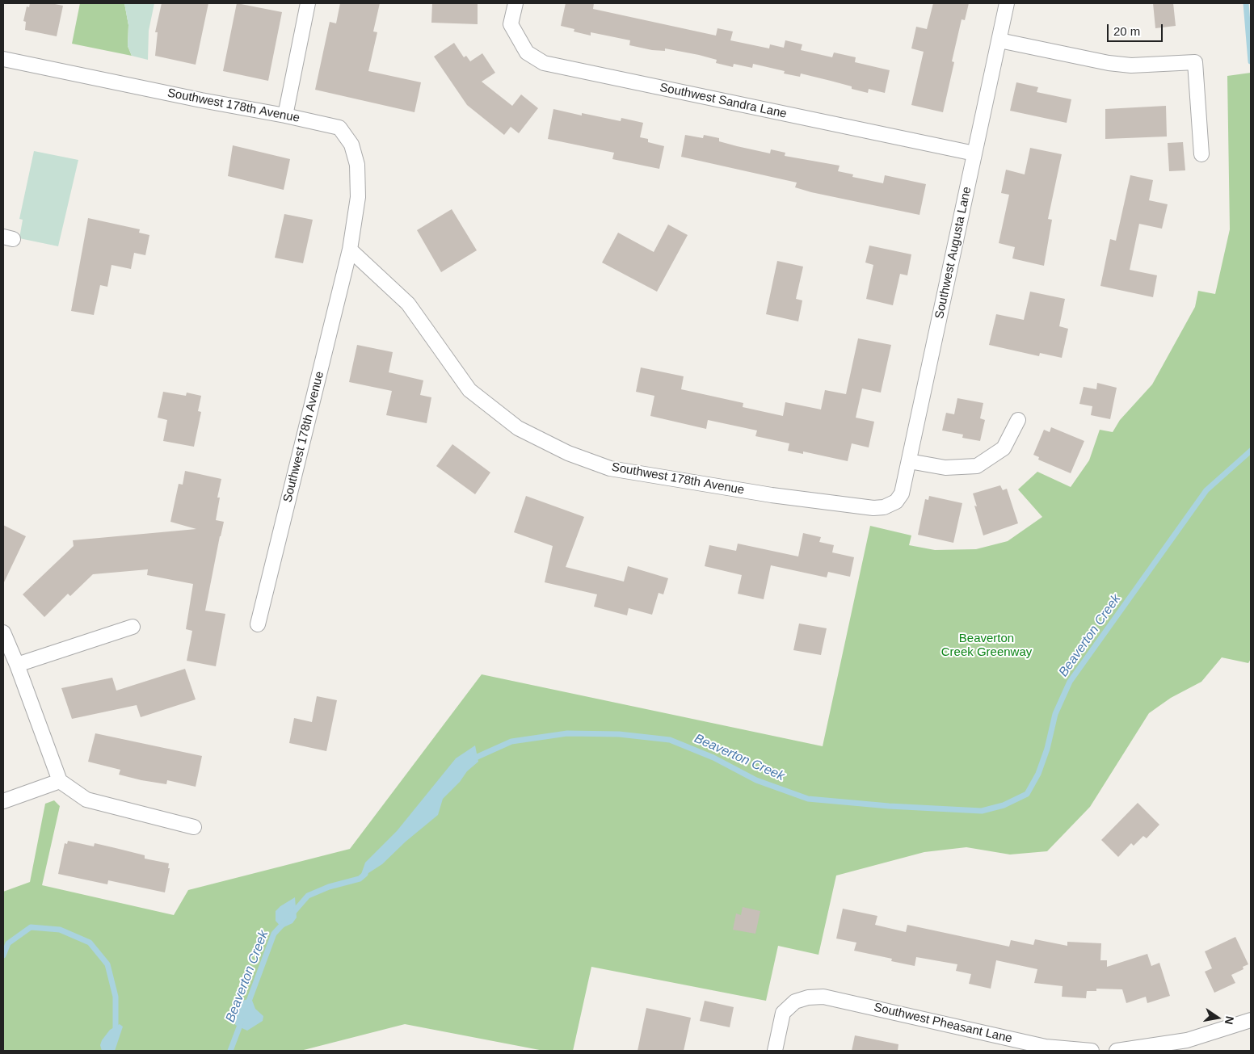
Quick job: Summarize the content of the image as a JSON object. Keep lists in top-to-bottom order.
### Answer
{
  "streets": {
    "street": [
      "Southwest Sandra Lane",
      "Southwest 178th Avenue",
      "Southwest Augusta Lane",
      "Southwest Pheasant Lane"
    ]
  },
  "crossings": [
    ["Southwest Sandra Lane", "Southwest Augusta Lane"],
    ["Southwest 178th Avenue", "Southwest Augusta Lane"]
  ],
  "water": ["Beaverton Creek"],
  "parks": ["Beaverton Creek Greenway"],
  "scale_bar": "20 m",
  "north": "right"
}
